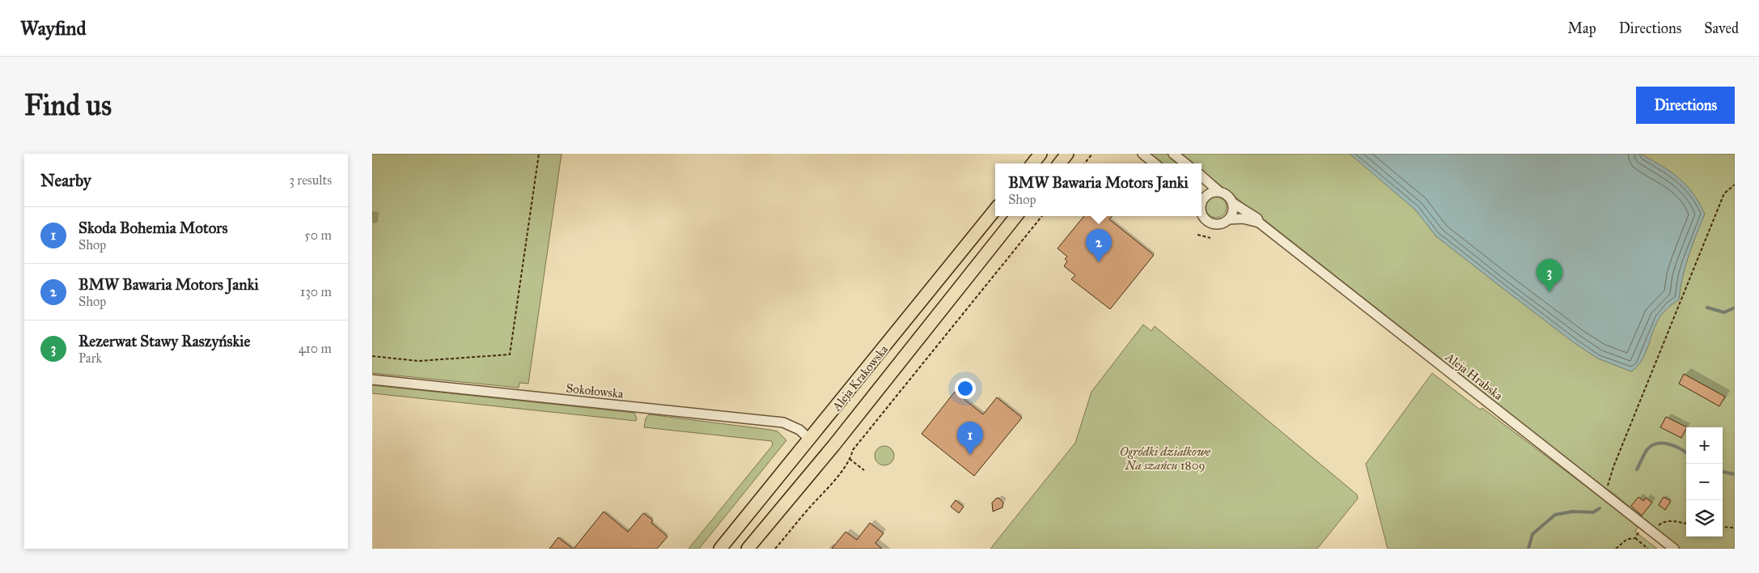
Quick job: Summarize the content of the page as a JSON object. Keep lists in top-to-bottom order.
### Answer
{
  "streets": {
    "main road": ["Aleja Krakowska"],
    "street": ["Aleja Hrabska", "Sokołowska"]
  },
  "crossings": [
    ["Aleja Krakowska", "Sokołowska"]
  ],
  "parks": ["Ogródki działkowe Na szańcu 1809"],
  "page": {
    "header": "Wayfind",
    "nav": ["Map", "Directions", "Saved"],
    "buttons": "Directions",
    "title": "Find us",
    "heading": ["Nearby", "3 results"],
    "popup": ["BMW Bawaria Motors Janki", "Shop"],
    "list": [
      {
        "mark": "1",
        "name": "Skoda Bohemia Motors",
        "note": "Shop",
        "value": "50 m"
      },
      {
        "mark": "2",
        "name": "BMW Bawaria Motors Janki",
        "note": "Shop",
        "value": "130 m"
      },
      {
        "mark": "3",
        "name": "Rezerwat Stawy Raszyńskie",
        "note": "Park",
        "value": "410 m"
      }
    ],
    "pins": ["2", "3", "1"],
    "map_buttons": ["+", "−"]
  }
}
